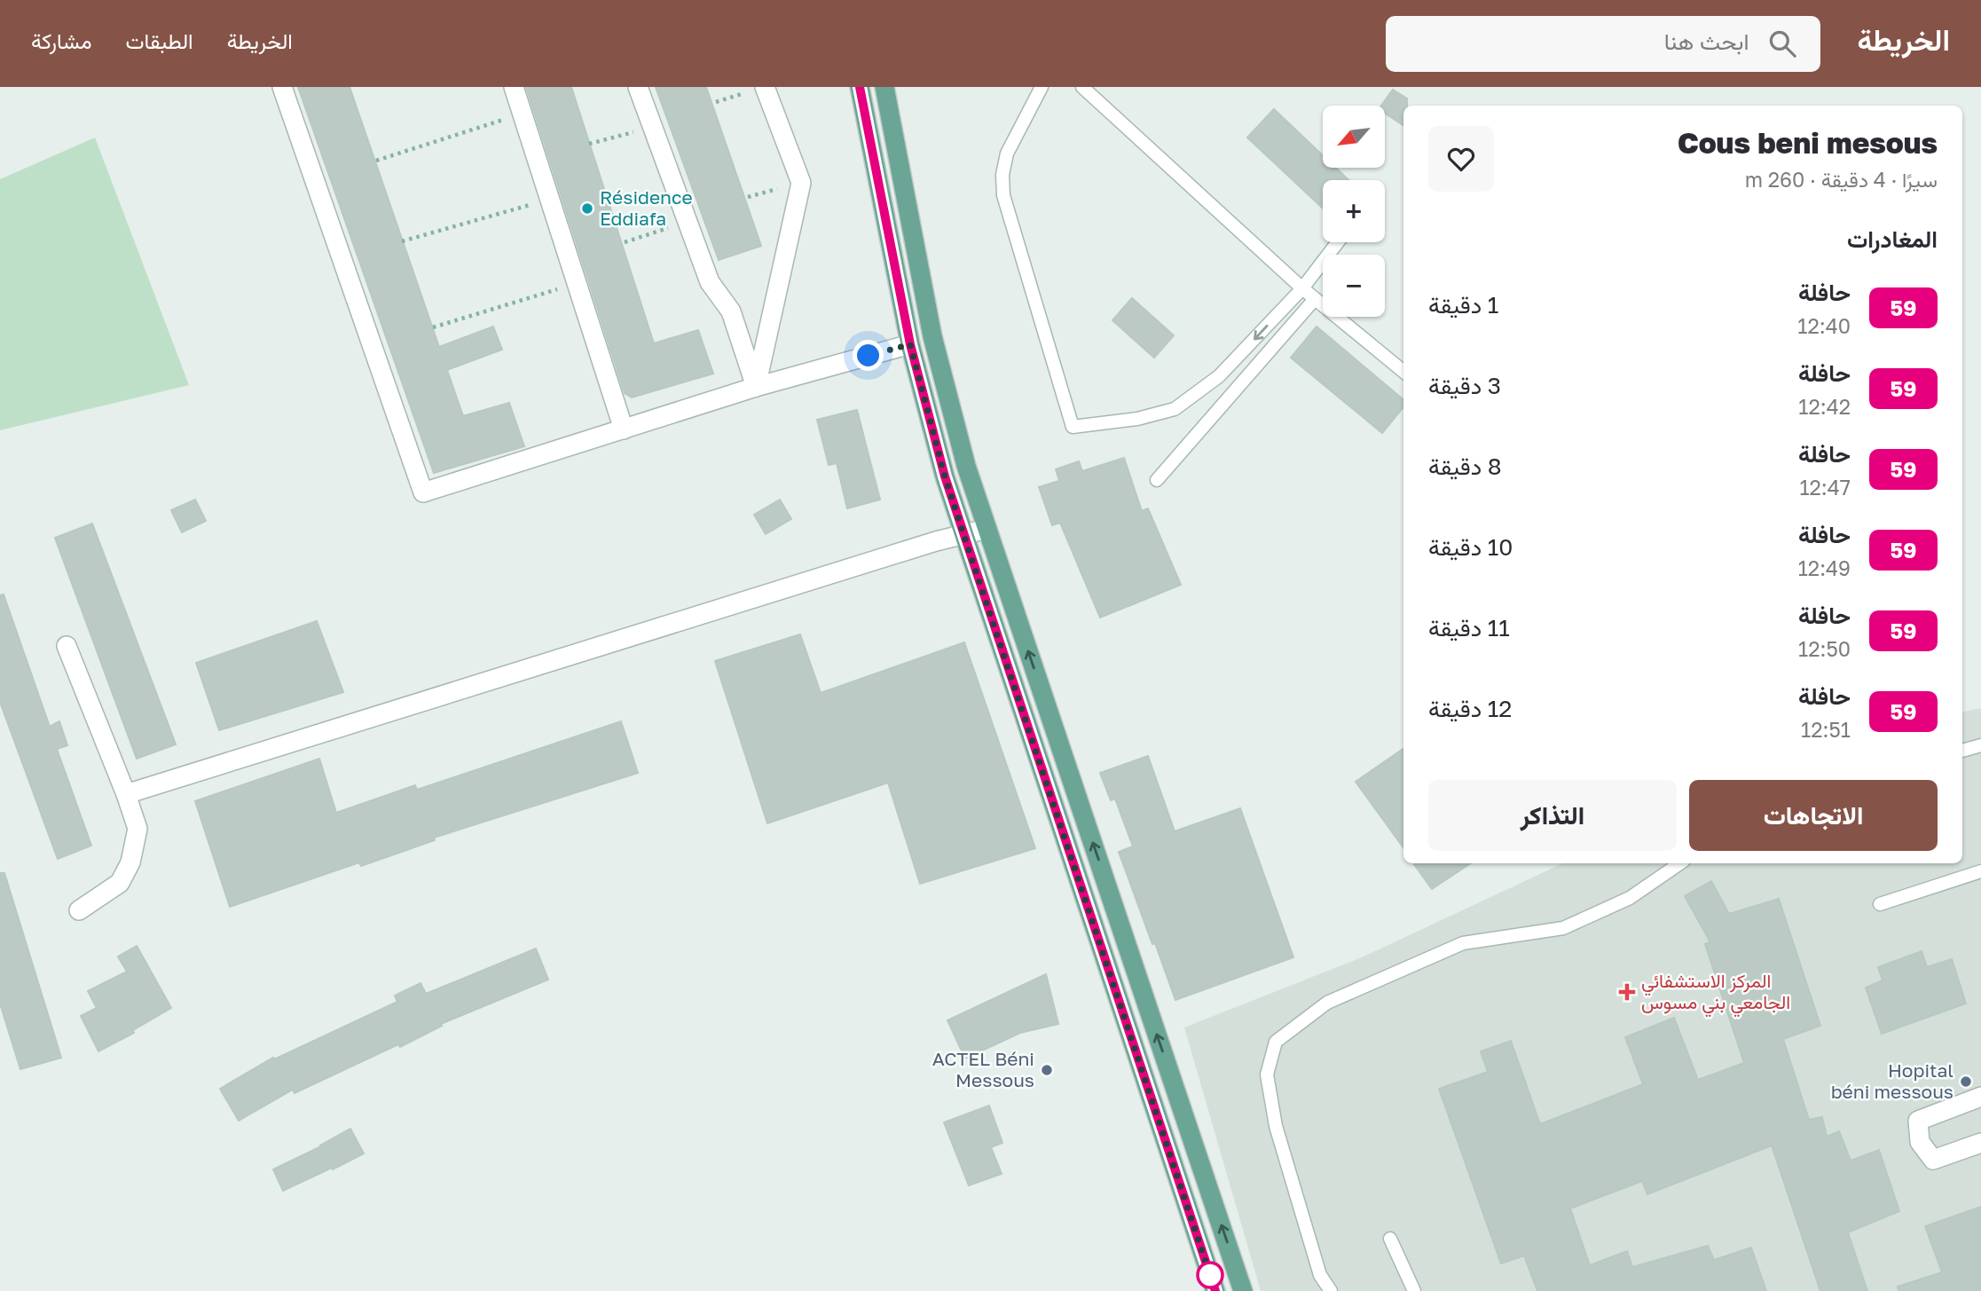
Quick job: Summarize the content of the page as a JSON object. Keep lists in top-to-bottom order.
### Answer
{
  "places": {
    "other": ["Résidence Eddiafa", "ACTEL Béni Messous", "Hopital béni messous"],
    "health": ["المركز الاستشفائي الجامعي بني مسوس"]
  },
  "lines": ["bus line 59"],
  "north": "bottom left",
  "page": {
    "header": "الخريطة",
    "search": "ابحث هنا",
    "nav": ["الخريطة", "الطبقات", "مشاركة"],
    "map_buttons": ["+", "−"],
    "heading": [
      ["Cous beni mesous", "سيرًا · 4 دقيقة · 260 m"],
      "المغادرات"
    ],
    "list": [
      {
        "mark": "59",
        "name": "حافلة",
        "note": "12:40",
        "value": "1 دقيقة"
      },
      {
        "mark": "59",
        "name": "حافلة",
        "note": "12:42",
        "value": "3 دقيقة"
      },
      {
        "mark": "59",
        "name": "حافلة",
        "note": "12:47",
        "value": "8 دقيقة"
      },
      {
        "mark": "59",
        "name": "حافلة",
        "note": "12:49",
        "value": "10 دقيقة"
      },
      {
        "mark": "59",
        "name": "حافلة",
        "note": "12:50",
        "value": "11 دقيقة"
      },
      {
        "mark": "59",
        "name": "حافلة",
        "note": "12:51",
        "value": "12 دقيقة"
      }
    ],
    "buttons": ["الاتجاهات", "التذاكر"]
  }
}
